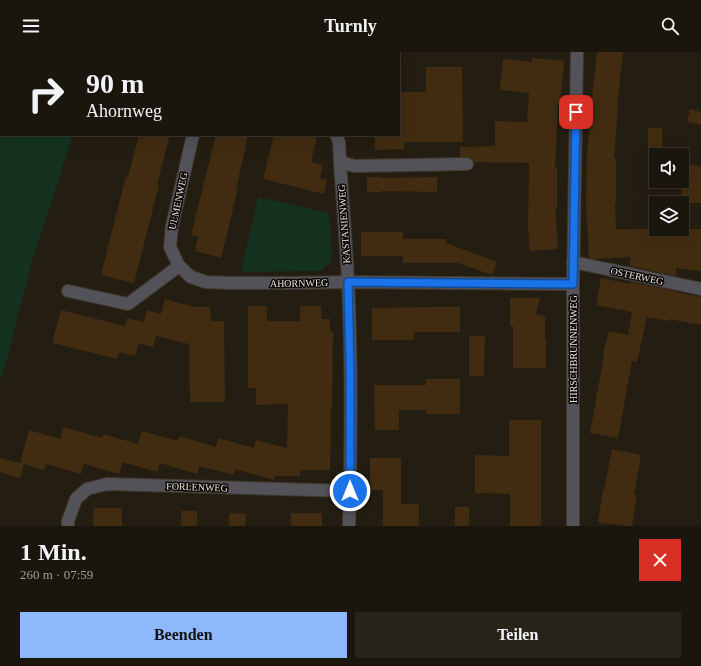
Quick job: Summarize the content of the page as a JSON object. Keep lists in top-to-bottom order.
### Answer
{
  "streets": {
    "street": [
      "ULMENWEG",
      "KASTANIENWEG",
      "OSTERWEG",
      "AHORNWEG",
      "HIRSCHBRUNNENWEG",
      "FORLENWEG"
    ]
  },
  "crossings": [
    ["ULMENWEG", "AHORNWEG"],
    ["KASTANIENWEG", "AHORNWEG"],
    ["KASTANIENWEG", "FORLENWEG"],
    ["OSTERWEG", "HIRSCHBRUNNENWEG"],
    ["AHORNWEG", "HIRSCHBRUNNENWEG"]
  ],
  "page": {
    "header": "Turnly",
    "turn": ["90 m", "Ahornweg"],
    "heading": ["1 Min.", "260 m · 07:59"],
    "buttons": ["Beenden", "Teilen"]
  }
}
